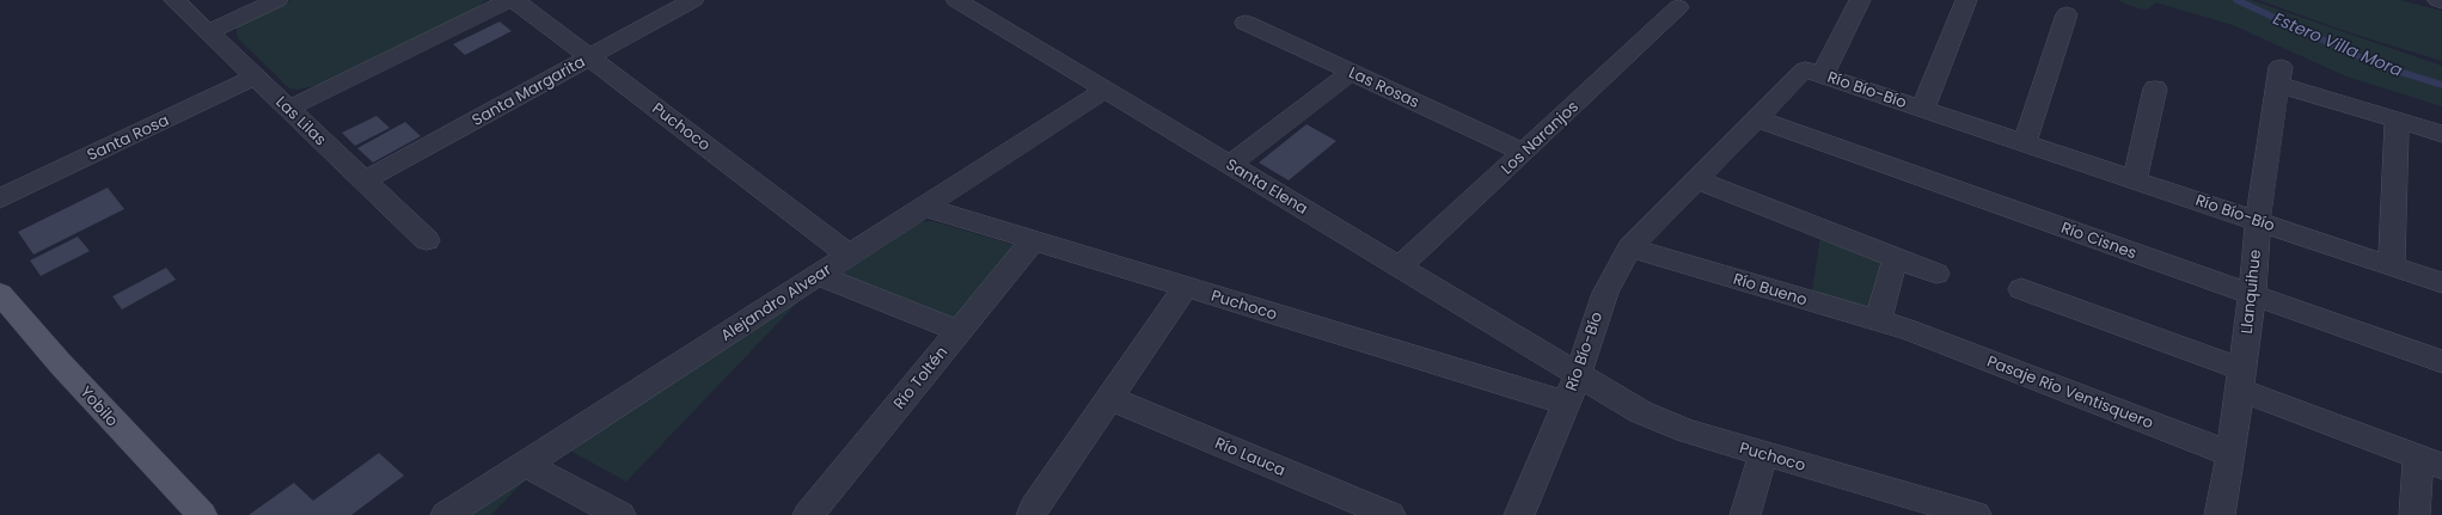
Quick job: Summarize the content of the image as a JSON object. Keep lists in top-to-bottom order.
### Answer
{
  "streets": {
    "main road": ["Yobilo"],
    "street": [
      "Las Rosas",
      "Río Bío-Bío",
      "Santa Margarita",
      "Las Lilas",
      "Puchoco",
      "Santa Rosa",
      "Los Naranjos",
      "Santa Elena",
      "Río Cisnes",
      "Río Bueno",
      "Llanquihue",
      "Alejandro Alvear",
      "Río Toltén",
      "Pasaje Río Ventisquero",
      "Río Lauca"
    ]
  },
  "crossings": [
    ["Las Rosas", "Los Naranjos"],
    ["Río Bío-Bío", "Puchoco"],
    ["Río Bío-Bío", "Santa Elena"],
    ["Río Bío-Bío", "Río Cisnes"],
    ["Río Bío-Bío", "Río Bueno"],
    ["Río Bío-Bío", "Llanquihue"],
    ["Santa Margarita", "Las Lilas"],
    ["Santa Margarita", "Puchoco"],
    ["Las Lilas", "Santa Rosa"],
    ["Puchoco", "Santa Elena"],
    ["Puchoco", "Alejandro Alvear"],
    ["Puchoco", "Río Toltén"],
    ["Los Naranjos", "Santa Elena"],
    ["Santa Elena", "Alejandro Alvear"],
    ["Río Cisnes", "Llanquihue"],
    ["Río Bueno", "Pasaje Río Ventisquero"],
    ["Llanquihue", "Pasaje Río Ventisquero"]
  ],
  "water": ["Estero Villa Mora"]
}
